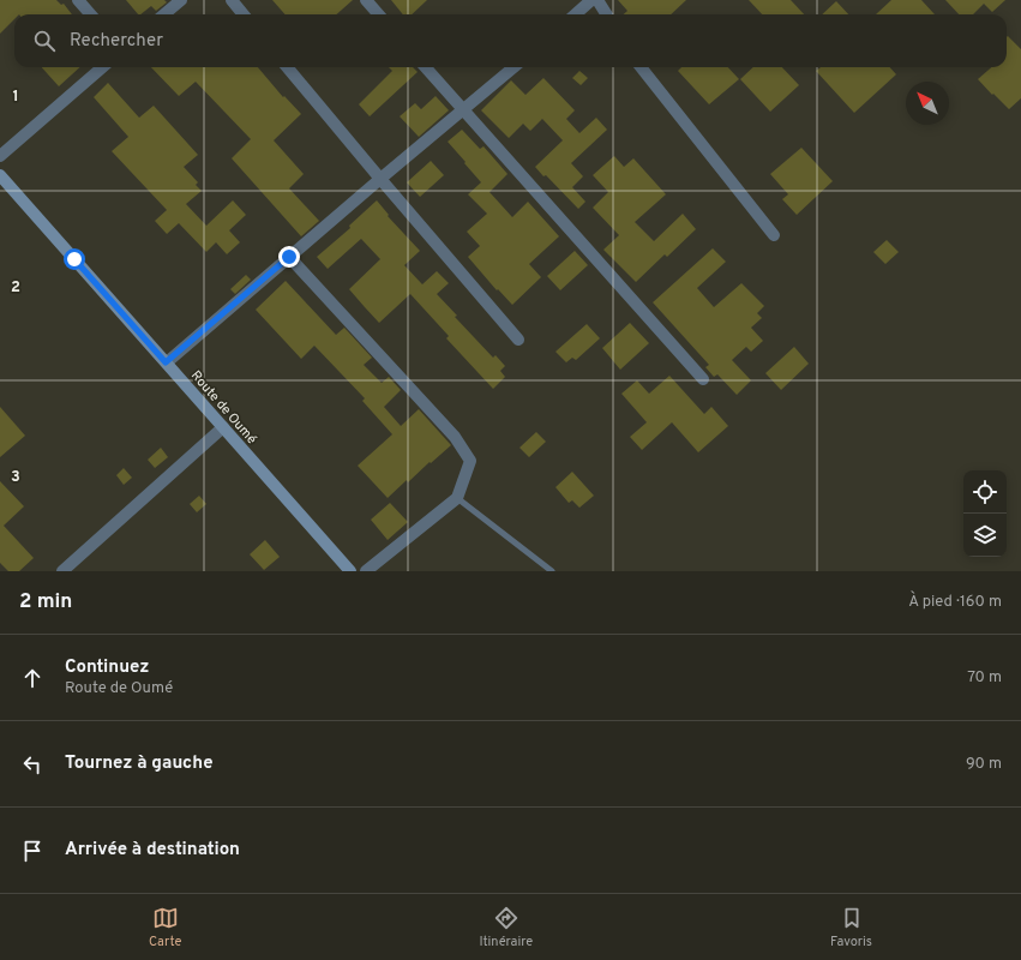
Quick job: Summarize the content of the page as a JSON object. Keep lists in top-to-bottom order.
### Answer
{
  "streets": {
    "street": ["Route de Oumé"]
  },
  "north": "top left",
  "page": {
    "search": "Rechercher",
    "heading": ["2 min", "À pied · 160 m"],
    "list": [
      ["Continuez", "Route de Oumé", "70 m"],
      ["Tournez à gauche", "90 m"],
      "Arrivée à destination"
    ],
    "nav": ["Carte", "Itinéraire", "Favoris"]
  },
  "grid": {
    "rows": ["1", "2", "3"]
  }
}
